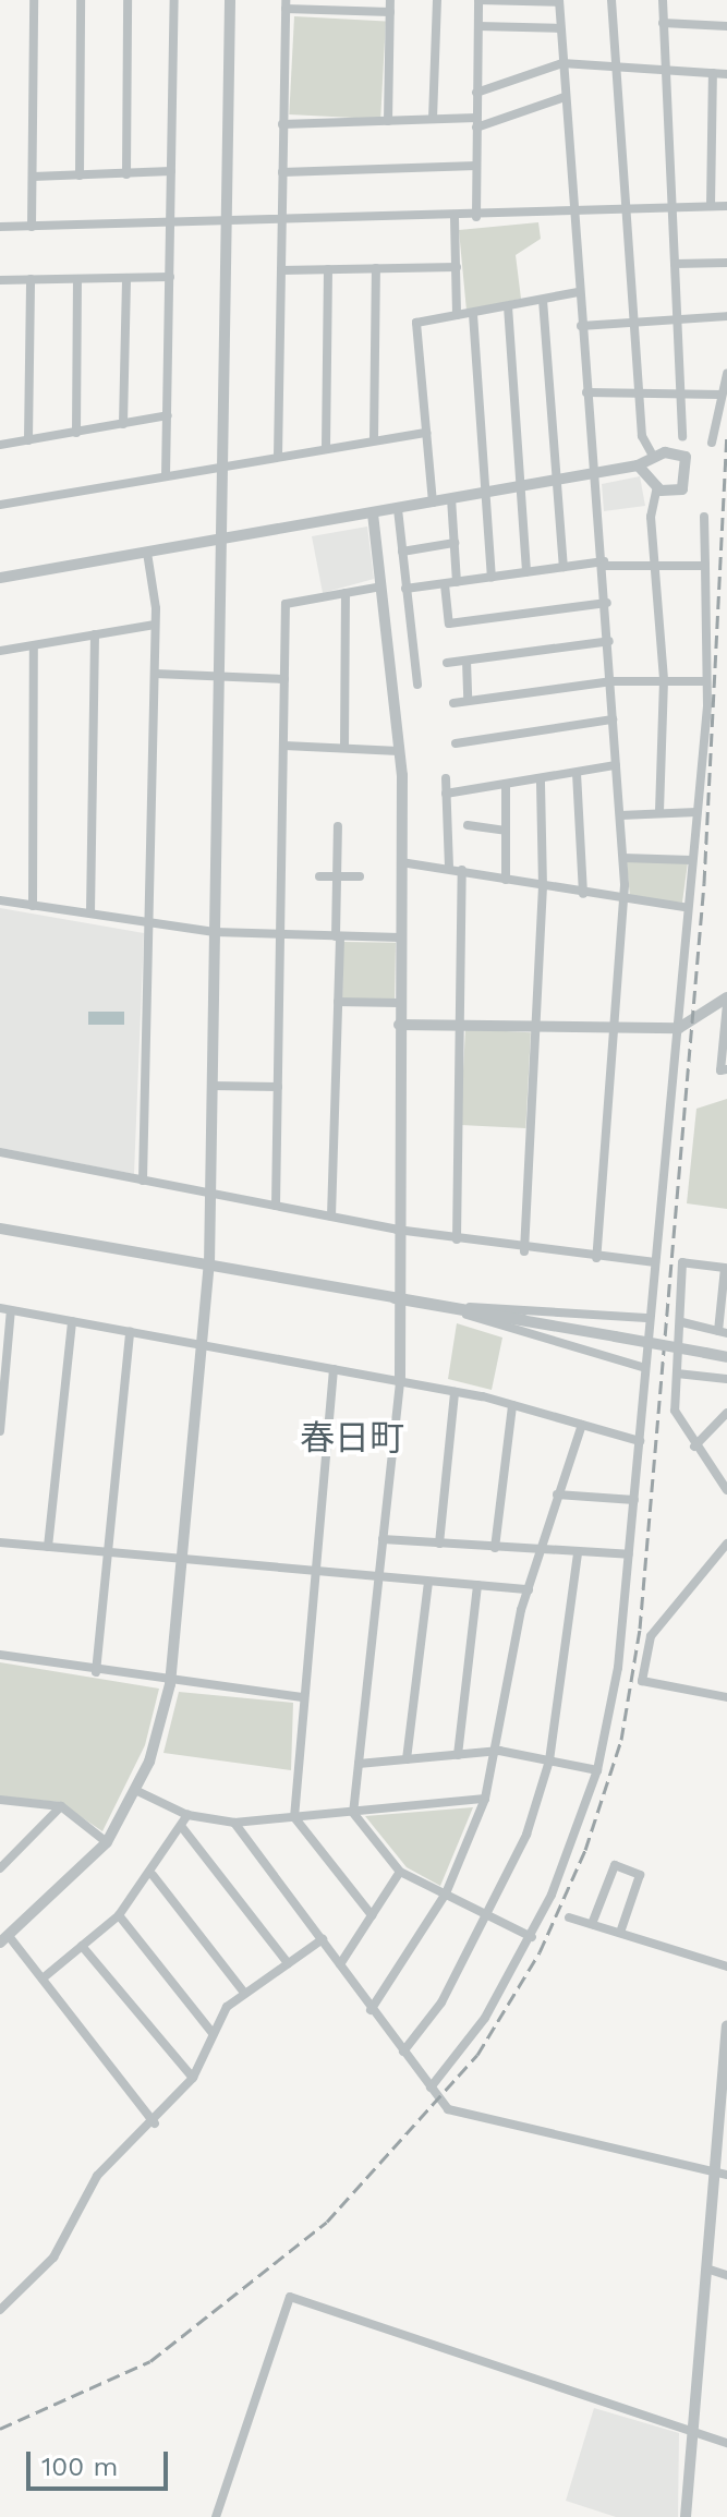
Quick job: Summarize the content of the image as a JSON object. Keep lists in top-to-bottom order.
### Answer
{
  "districts": ["春日町"],
  "scale_bar": "100 m"
}
